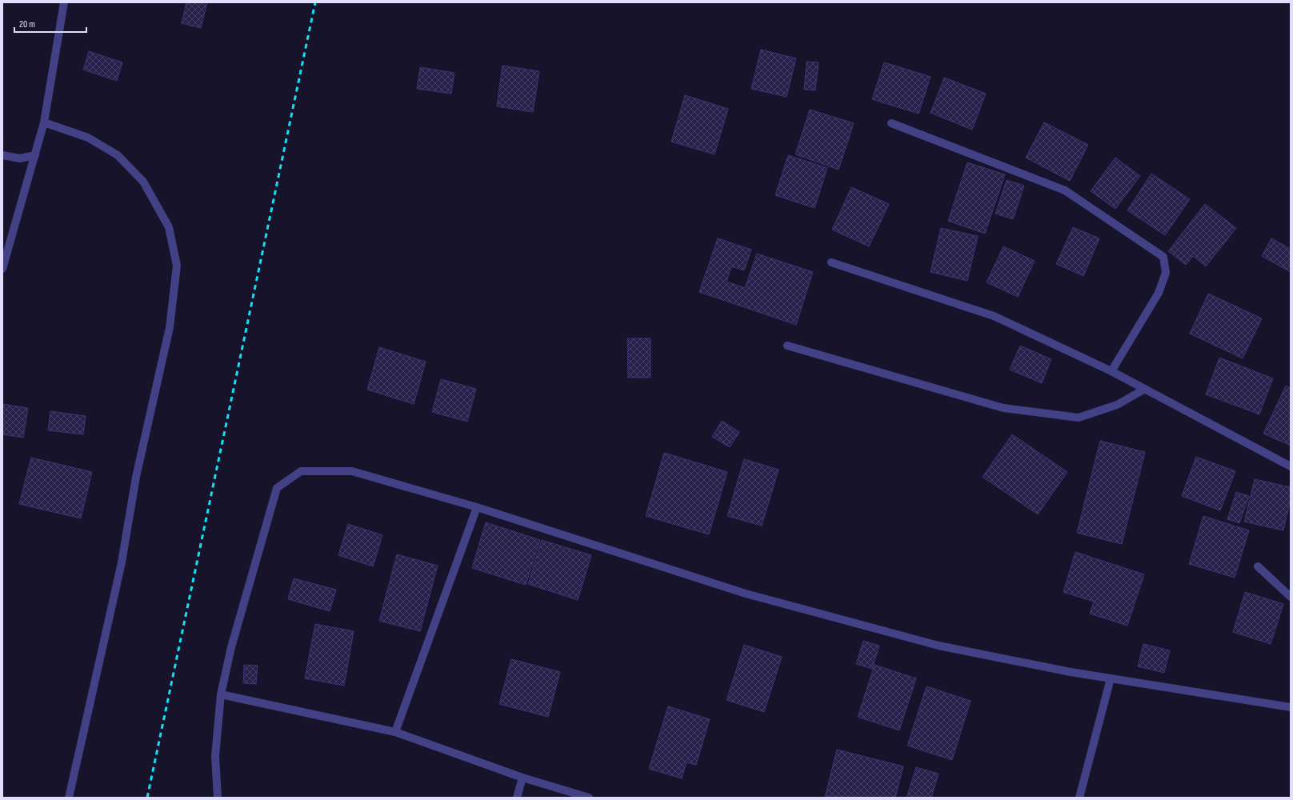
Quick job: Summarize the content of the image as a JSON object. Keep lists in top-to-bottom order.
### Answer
{
  "scale_bar": "20 m"
}
